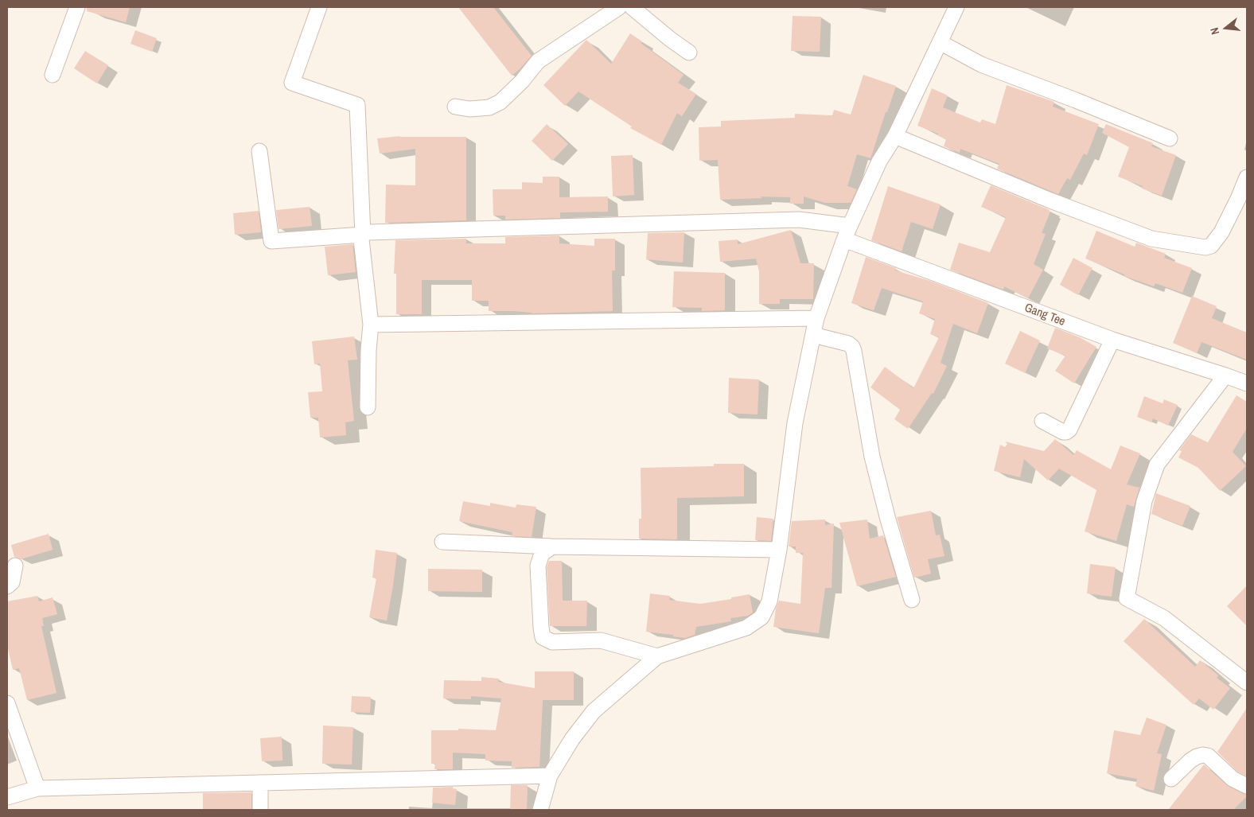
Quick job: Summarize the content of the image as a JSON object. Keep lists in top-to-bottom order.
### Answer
{
  "streets": {
    "street": ["Gang Tee"]
  },
  "north": "left"
}
